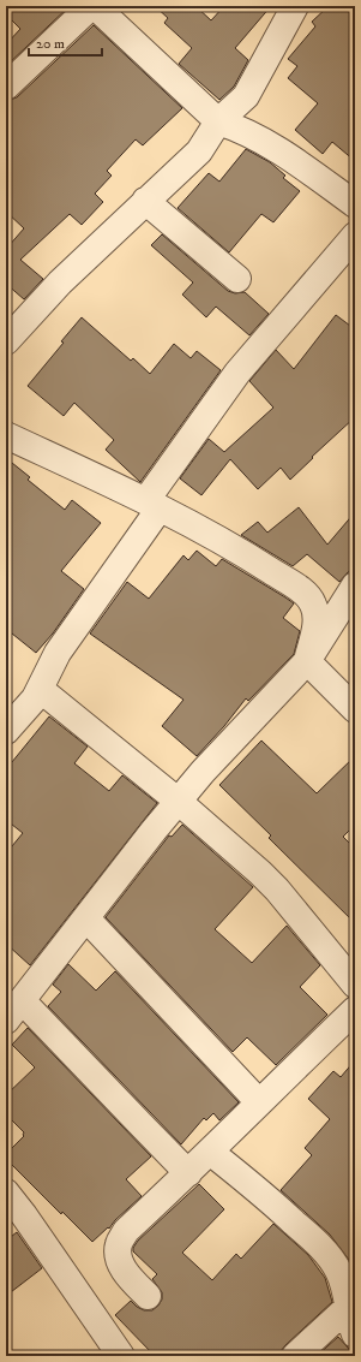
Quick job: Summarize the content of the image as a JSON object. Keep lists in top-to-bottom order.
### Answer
{
  "scale_bar": "20 m"
}
